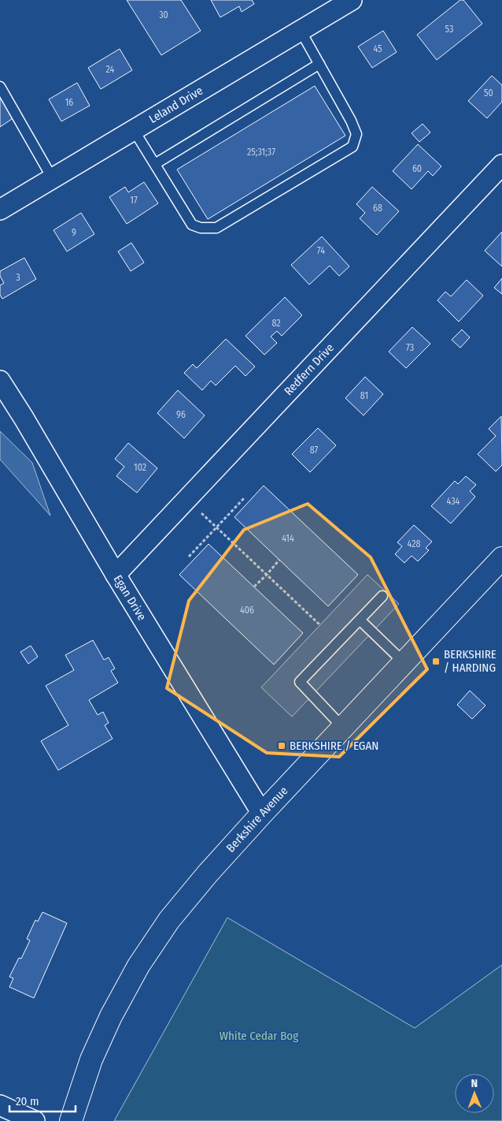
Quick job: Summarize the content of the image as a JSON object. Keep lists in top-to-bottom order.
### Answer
{
  "streets": {
    "main road": ["Berkshire Avenue"],
    "street": ["Leland Drive", "Redfern Drive", "Egan Drive"]
  },
  "crossings": [
    ["Redfern Drive", "Egan Drive"],
    ["Egan Drive", "Berkshire Avenue"]
  ],
  "parks": ["White Cedar Bog"],
  "places": {
    "transit": ["BERKSHIRE / HARDING", "BERKSHIRE / EGAN"]
  },
  "house_numbers": [
    "30",
    "53",
    "45",
    "24",
    "50",
    "16",
    "25;31;37",
    "60",
    "17",
    "68",
    "9",
    "74",
    "3",
    "82",
    "73",
    "81",
    "96",
    "87",
    "102",
    "434",
    "414",
    "428",
    "406"
  ],
  "scale_bar": "20 m",
  "north": "top"
}
